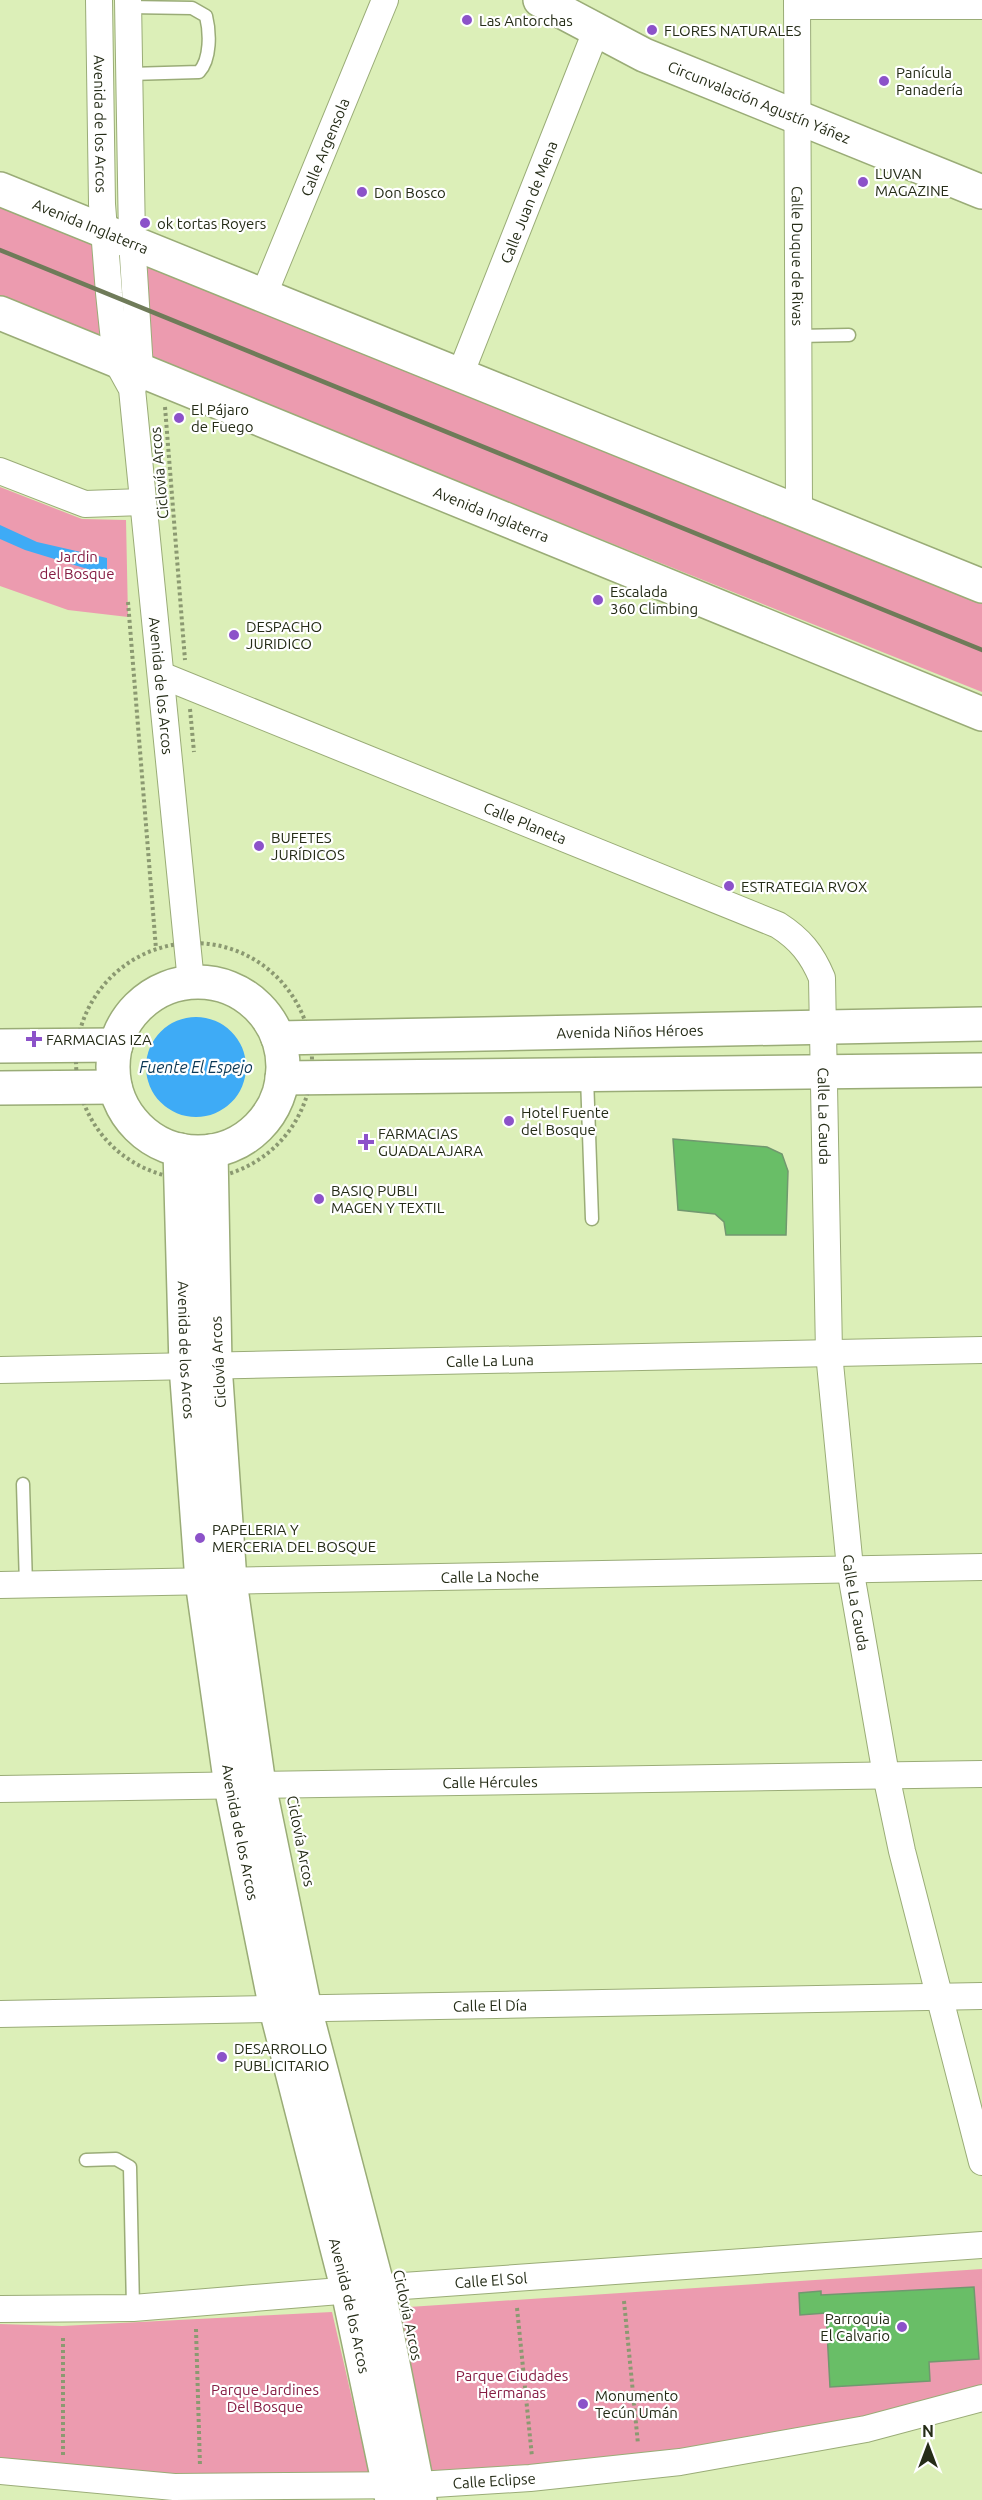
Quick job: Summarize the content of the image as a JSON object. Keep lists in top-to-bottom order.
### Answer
{
  "streets": {
    "street": [
      "Circunvalación Agustín Yáñez",
      "Avenida de los Arcos",
      "Calle Argensola",
      "Calle Juan de Mena",
      "Avenida Inglaterra",
      "Calle Duque de Rivas",
      "Calle Planeta",
      "Avenida Niños Héroes",
      "Calle La Cauda",
      "Calle La Luna",
      "Calle La Noche",
      "Calle Hércules",
      "Calle El Día",
      "Calle El Sol",
      "Calle Eclipse"
    ],
    "path": ["Ciclovía Arcos"]
  },
  "crossings": [
    ["Circunvalación Agustín Yáñez", "Calle Juan de Mena"],
    ["Circunvalación Agustín Yáñez", "Calle Duque de Rivas"],
    ["Avenida de los Arcos", "Avenida Inglaterra"],
    ["Avenida de los Arcos", "Ciclovía Arcos"],
    ["Avenida de los Arcos", "Calle Planeta"],
    ["Avenida de los Arcos", "Avenida Niños Héroes"],
    ["Avenida de los Arcos", "Calle La Luna"],
    ["Avenida de los Arcos", "Calle La Noche"],
    ["Avenida de los Arcos", "Calle Hércules"],
    ["Avenida de los Arcos", "Calle El Día"],
    ["Avenida de los Arcos", "Calle El Sol"],
    ["Avenida de los Arcos", "Calle Eclipse"],
    ["Calle Argensola", "Avenida Inglaterra"],
    ["Calle Juan de Mena", "Avenida Inglaterra"],
    ["Avenida Inglaterra", "Calle Duque de Rivas"],
    ["Avenida Inglaterra", "Ciclovía Arcos"],
    ["Ciclovía Arcos", "Calle Planeta"],
    ["Calle Planeta", "Avenida Niños Héroes"],
    ["Calle Planeta", "Calle La Cauda"],
    ["Avenida Niños Héroes", "Calle La Cauda"],
    ["Calle La Cauda", "Calle La Luna"],
    ["Calle La Cauda", "Calle La Noche"],
    ["Calle La Cauda", "Calle Hércules"],
    ["Calle La Cauda", "Calle El Día"]
  ],
  "water": ["Fuente El Espejo"],
  "parks": ["Jardin del Bosque", "Parque Ciudades Hermanas", "Parque Jardines Del Bosque"],
  "places": {
    "other": [
      "Las Antorchas",
      "FLORES NATURALES",
      "Panícula Panadería",
      "LUVAN MAGAZINE",
      "Don Bosco",
      "ok tortas Royers",
      "El Pájaro de Fuego",
      "Escalada 360 Climbing",
      "DESPACHO JURIDICO",
      "BUFETES JURÍDICOS",
      "ESTRATEGIA RVOX",
      "Hotel Fuente del Bosque",
      "BASIQ PUBLI MAGEN Y TEXTIL",
      "PAPELERIA Y MERCERIA DEL BOSQUE",
      "DESARROLLO PUBLICITARIO",
      "Parroquia El Calvario",
      "Monumento Tecún Umán"
    ],
    "health": ["FARMACIAS IZA", "FARMACIAS GUADALAJARA"]
  },
  "north": "top"
}
